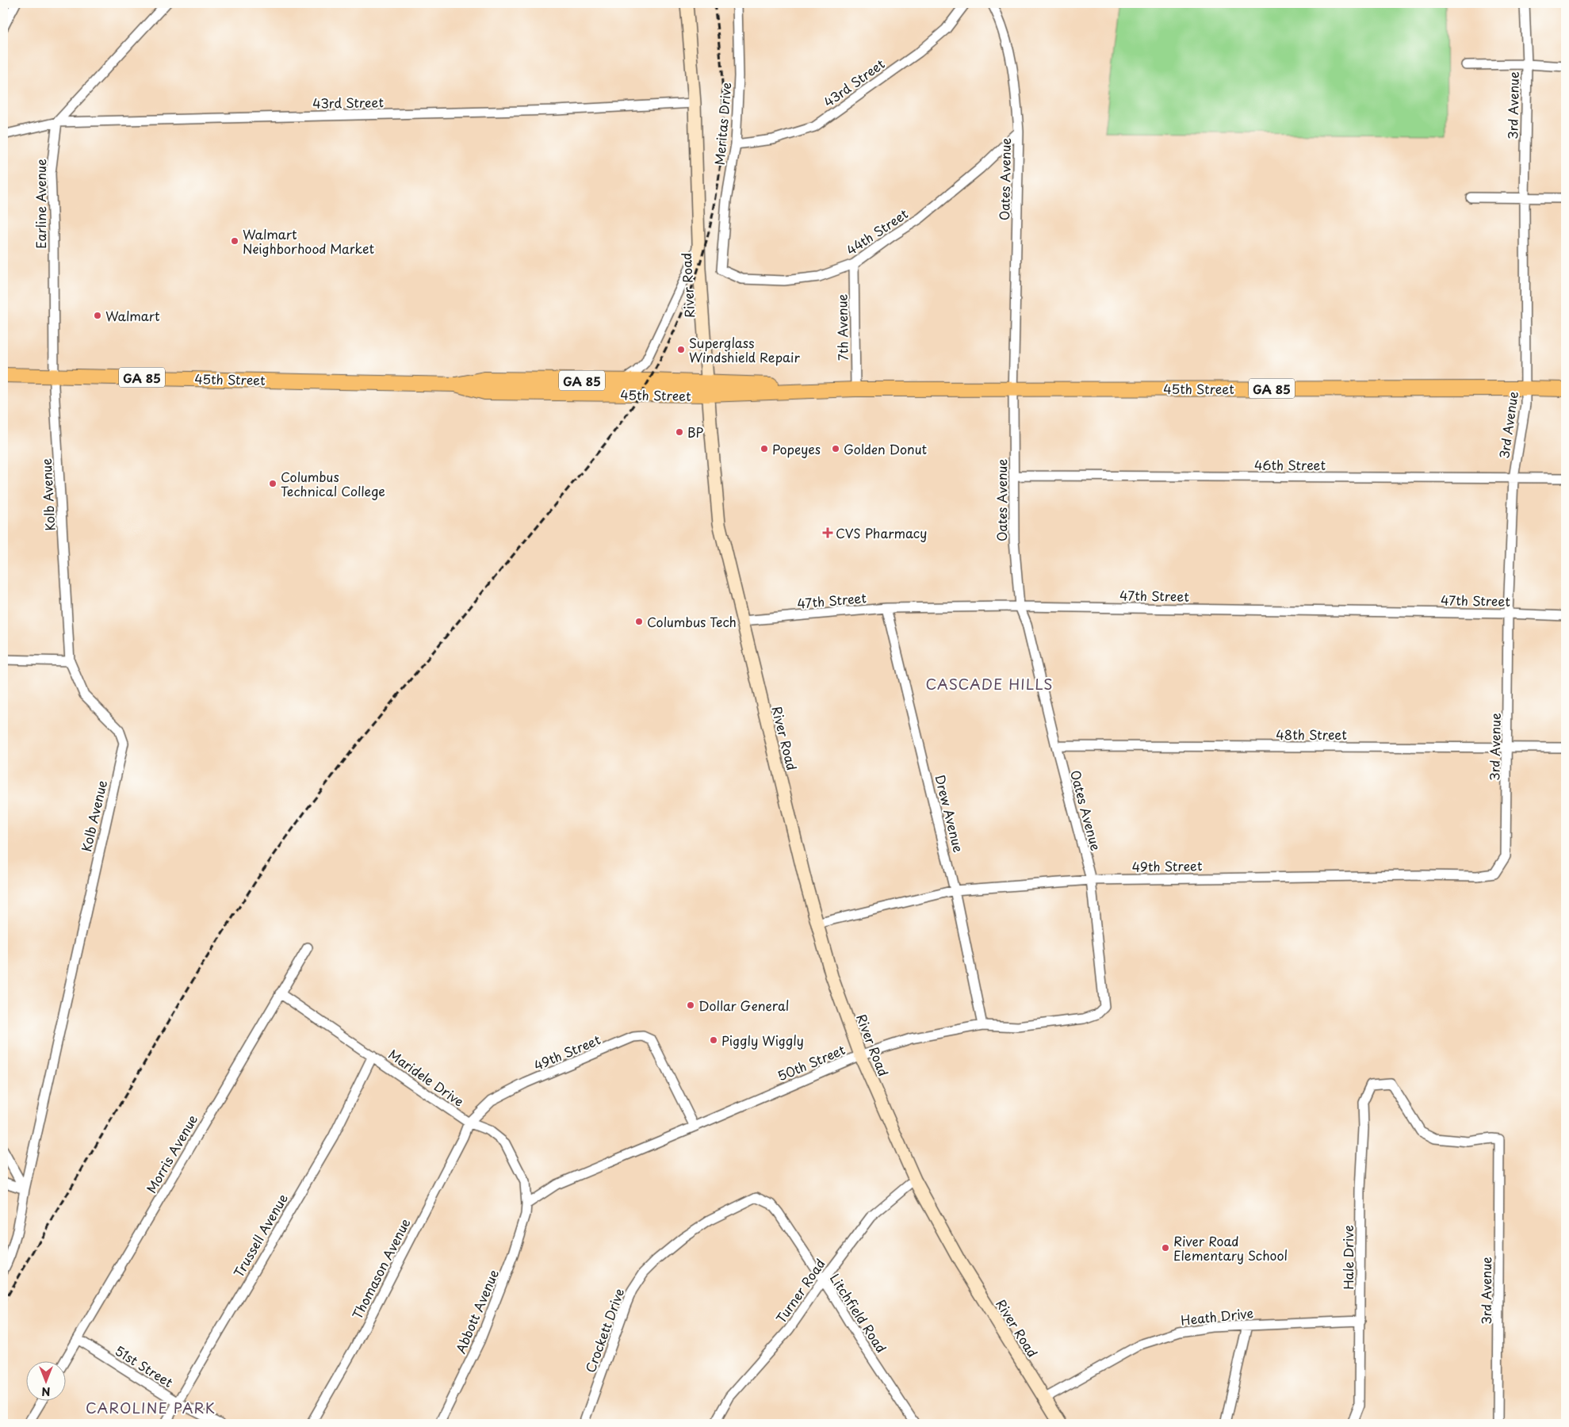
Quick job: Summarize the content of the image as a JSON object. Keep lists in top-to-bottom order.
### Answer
{
  "streets": {
    "main road": ["River Road", "GA 85", "45th Street"],
    "street": [
      "43rd Street",
      "3rd Avenue",
      "Meritas Drive",
      "Oates Avenue",
      "Earline Avenue",
      "44th Street",
      "7th Avenue",
      "46th Street",
      "Kolb Avenue",
      "47th Street",
      "48th Street",
      "Drew Avenue",
      "49th Street",
      "50th Street",
      "Maridele Drive",
      "Morris Avenue",
      "Trussell Avenue",
      "Hale Drive",
      "Thomason Avenue",
      "Turner Road",
      "Abbott Avenue",
      "Litchfield Road",
      "Heath Drive",
      "Crockett Drive",
      "51st Street"
    ]
  },
  "crossings": [
    ["43rd Street", "Meritas Drive"],
    ["43rd Street", "Earline Avenue"],
    ["43rd Street", "River Road"],
    ["3rd Avenue", "45th Street"],
    ["3rd Avenue", "46th Street"],
    ["3rd Avenue", "47th Street"],
    ["3rd Avenue", "48th Street"],
    ["3rd Avenue", "49th Street"],
    ["3rd Avenue", "Hale Drive"],
    ["Meritas Drive", "44th Street"],
    ["Oates Avenue", "44th Street"],
    ["Oates Avenue", "45th Street"],
    ["Oates Avenue", "46th Street"],
    ["Oates Avenue", "47th Street"],
    ["Oates Avenue", "48th Street"],
    ["Oates Avenue", "49th Street"],
    ["Oates Avenue", "50th Street"],
    ["Earline Avenue", "45th Street"],
    ["Earline Avenue", "Kolb Avenue"],
    ["44th Street", "7th Avenue"],
    ["River Road", "45th Street"],
    ["River Road", "47th Street"],
    ["River Road", "49th Street"],
    ["River Road", "50th Street"],
    ["River Road", "Turner Road"],
    ["River Road", "Heath Drive"],
    ["7th Avenue", "45th Street"],
    ["45th Street", "Kolb Avenue"],
    ["47th Street", "Drew Avenue"],
    ["Drew Avenue", "49th Street"],
    ["Drew Avenue", "50th Street"],
    ["49th Street", "50th Street"],
    ["49th Street", "Maridele Drive"],
    ["49th Street", "Thomason Avenue"],
    ["50th Street", "Maridele Drive"],
    ["50th Street", "Abbott Avenue"],
    ["Maridele Drive", "Morris Avenue"],
    ["Maridele Drive", "Trussell Avenue"],
    ["Maridele Drive", "Thomason Avenue"],
    ["Maridele Drive", "Abbott Avenue"],
    ["Morris Avenue", "51st Street"],
    ["Trussell Avenue", "51st Street"],
    ["Hale Drive", "Heath Drive"],
    ["Turner Road", "Litchfield Road"],
    ["Litchfield Road", "Crockett Drive"]
  ],
  "districts": ["CASCADE HILLS", "CAROLINE PARK"],
  "places": {
    "other": [
      "Walmart Neighborhood Market",
      "Walmart",
      "Superglass Windshield Repair",
      "BP",
      "Popeyes",
      "Golden Donut",
      "Columbus Technical College",
      "Columbus Tech",
      "Dollar General",
      "Piggly Wiggly",
      "River Road Elementary School"
    ],
    "health": ["CVS Pharmacy"]
  },
  "north": "bottom"
}
